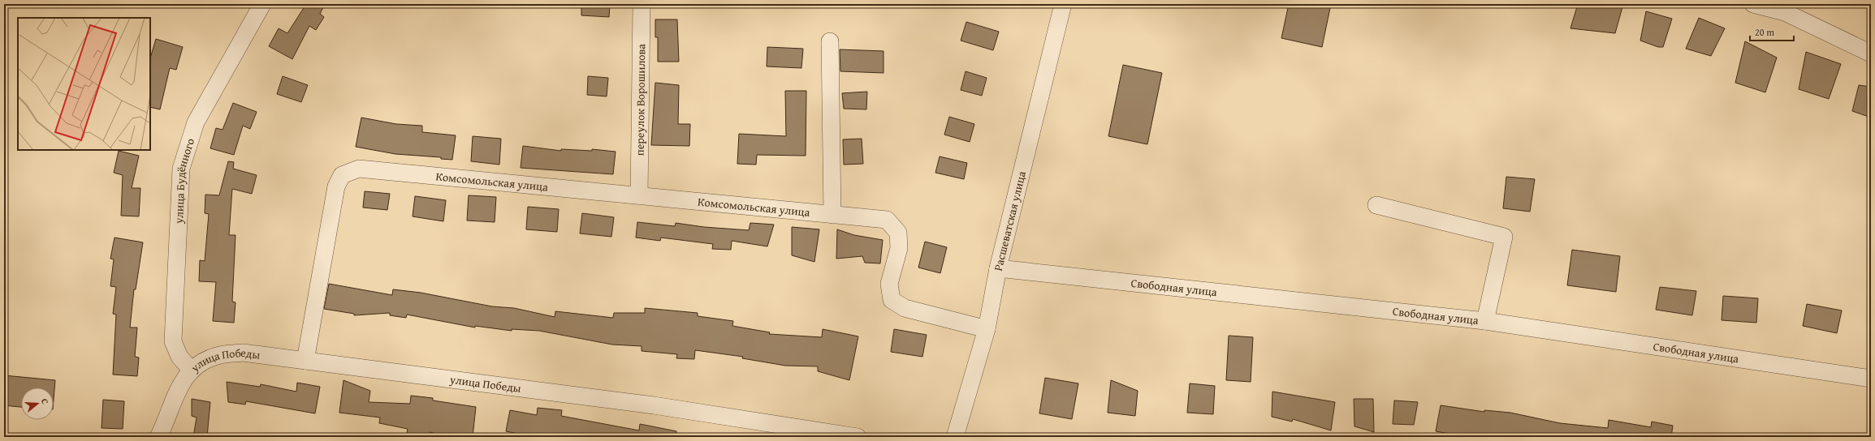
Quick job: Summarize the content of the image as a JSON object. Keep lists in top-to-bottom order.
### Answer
{
  "streets": {
    "street": [
      "переулок Ворошилова",
      "улица Будённого",
      "Комсомольская улица",
      "Расшеватская улица",
      "Свободная улица",
      "улица Победы"
    ]
  },
  "crossings": [
    ["переулок Ворошилова", "Комсомольская улица"],
    ["улица Будённого", "улица Победы"],
    ["Комсомольская улица", "Расшеватская улица"],
    ["Комсомольская улица", "улица Победы"],
    ["Расшеватская улица", "Свободная улица"]
  ],
  "scale_bar": "20 m",
  "north": "right"
}
